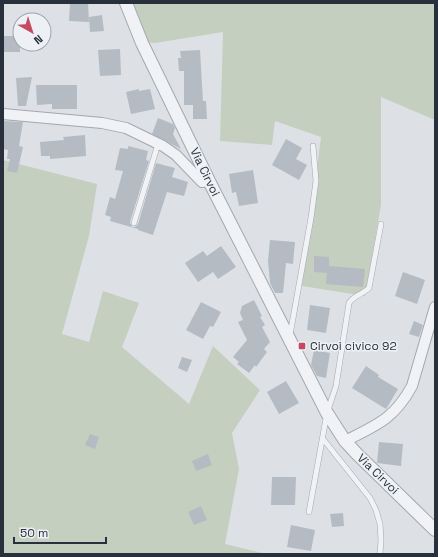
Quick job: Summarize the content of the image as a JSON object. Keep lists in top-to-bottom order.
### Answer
{
  "streets": {
    "street": ["Via Cirvoi"]
  },
  "places": {
    "transit": ["Cirvoi civico 92"]
  },
  "scale_bar": "50 m",
  "north": "bottom right"
}
